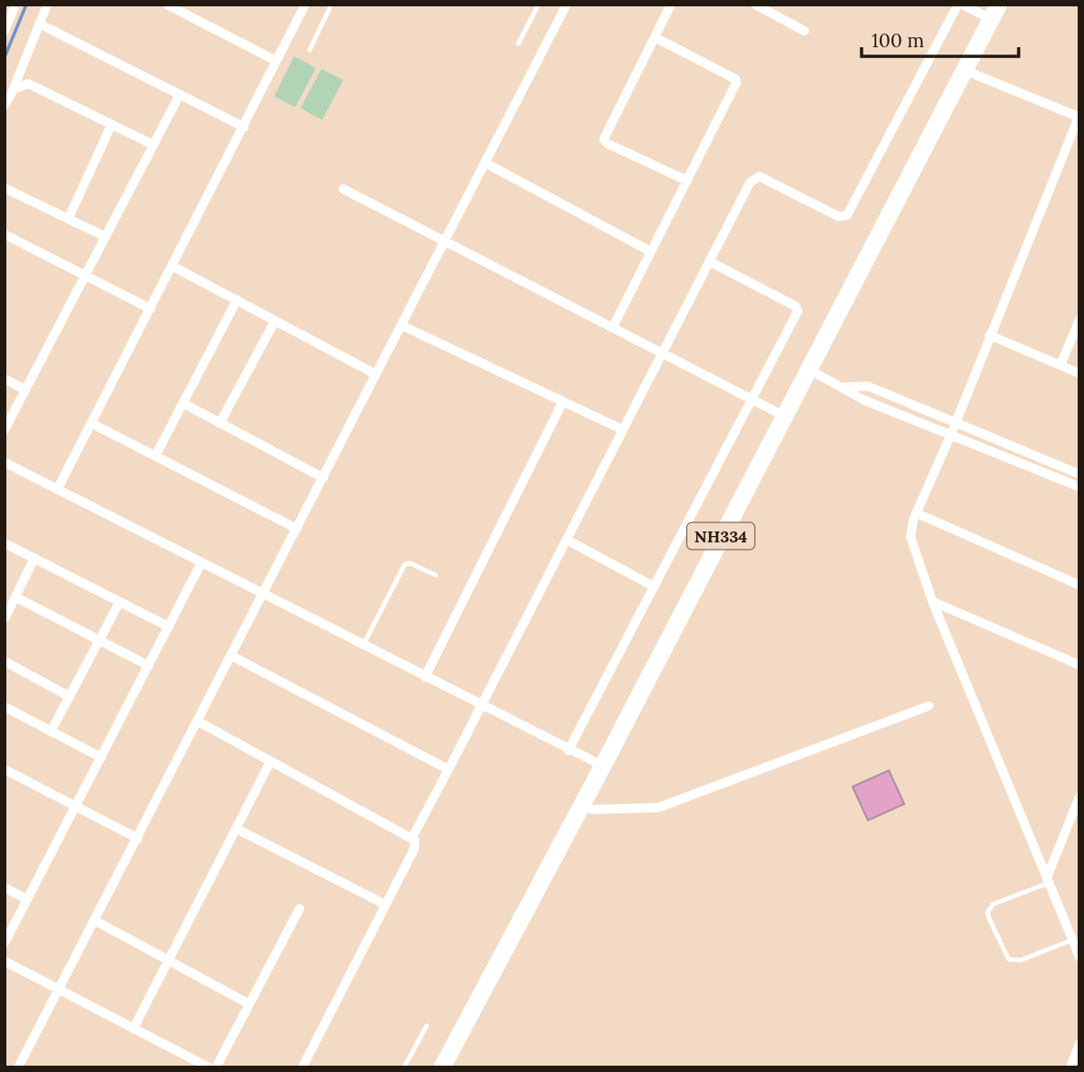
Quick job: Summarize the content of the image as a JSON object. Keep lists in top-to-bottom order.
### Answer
{
  "streets": {
    "highway": ["NH334"]
  },
  "scale_bar": "100 m"
}
